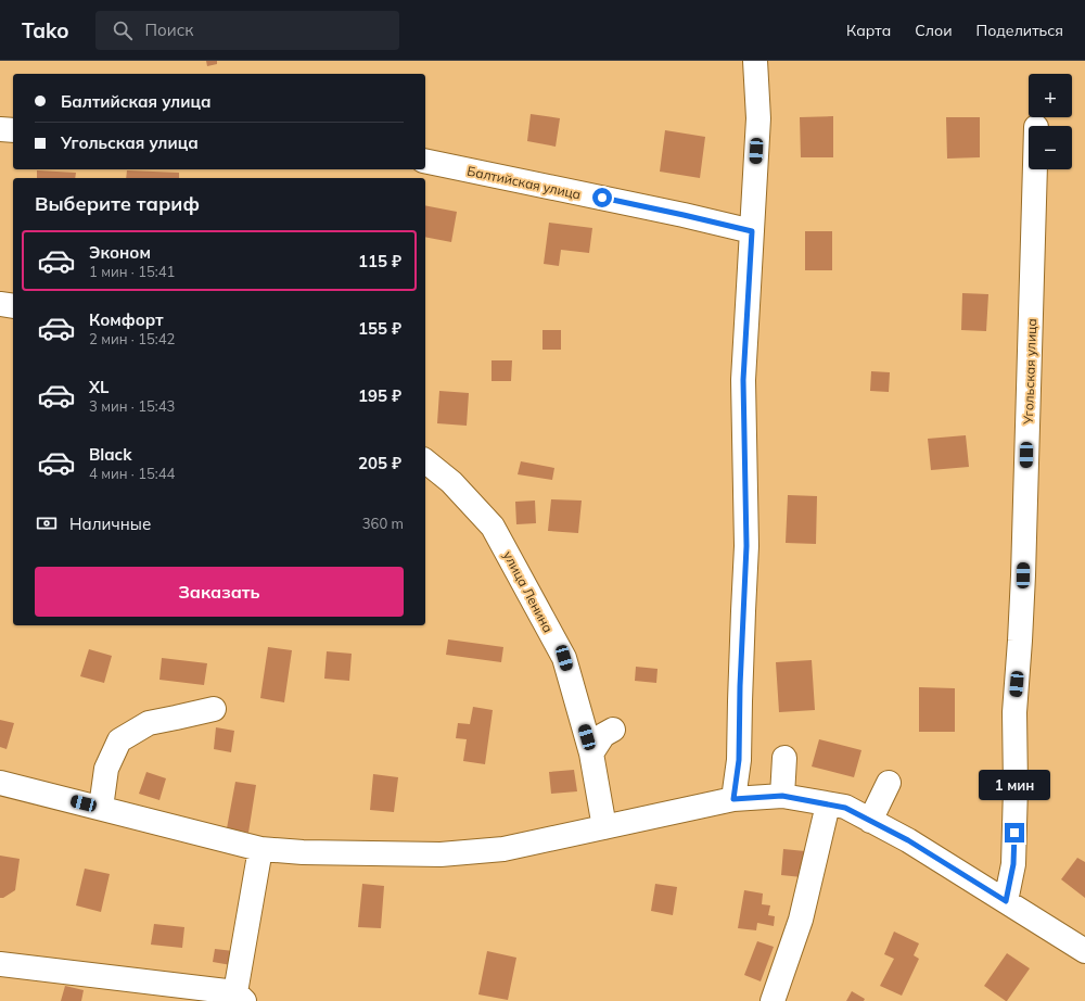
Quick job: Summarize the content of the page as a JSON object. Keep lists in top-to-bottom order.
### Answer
{
  "streets": {
    "street": ["Балтийская улица", "Угольская улица", "улица Ленина"]
  },
  "page": {
    "header": "Tako",
    "search": "Поиск",
    "nav": ["Карта", "Слои", "Поделиться"],
    "map_buttons": ["+", "−"],
    "banner": ["Балтийская улица", "Угольская улица"],
    "heading": "Выберите тариф",
    "list": [
      {
        "name": "Эконом",
        "note": "1 мин · 15:41",
        "value": "115 ₽"
      },
      {
        "name": "Комфорт",
        "note": "2 мин · 15:42",
        "value": "155 ₽"
      },
      {
        "name": "XL",
        "note": "3 мин · 15:43",
        "value": "195 ₽"
      },
      {
        "name": "Black",
        "note": "4 мин · 15:44",
        "value": "205 ₽"
      }
    ],
    "pay": ["Наличные", "360 m"],
    "buttons": "Заказать",
    "bubble": "1 мин"
  }
}
